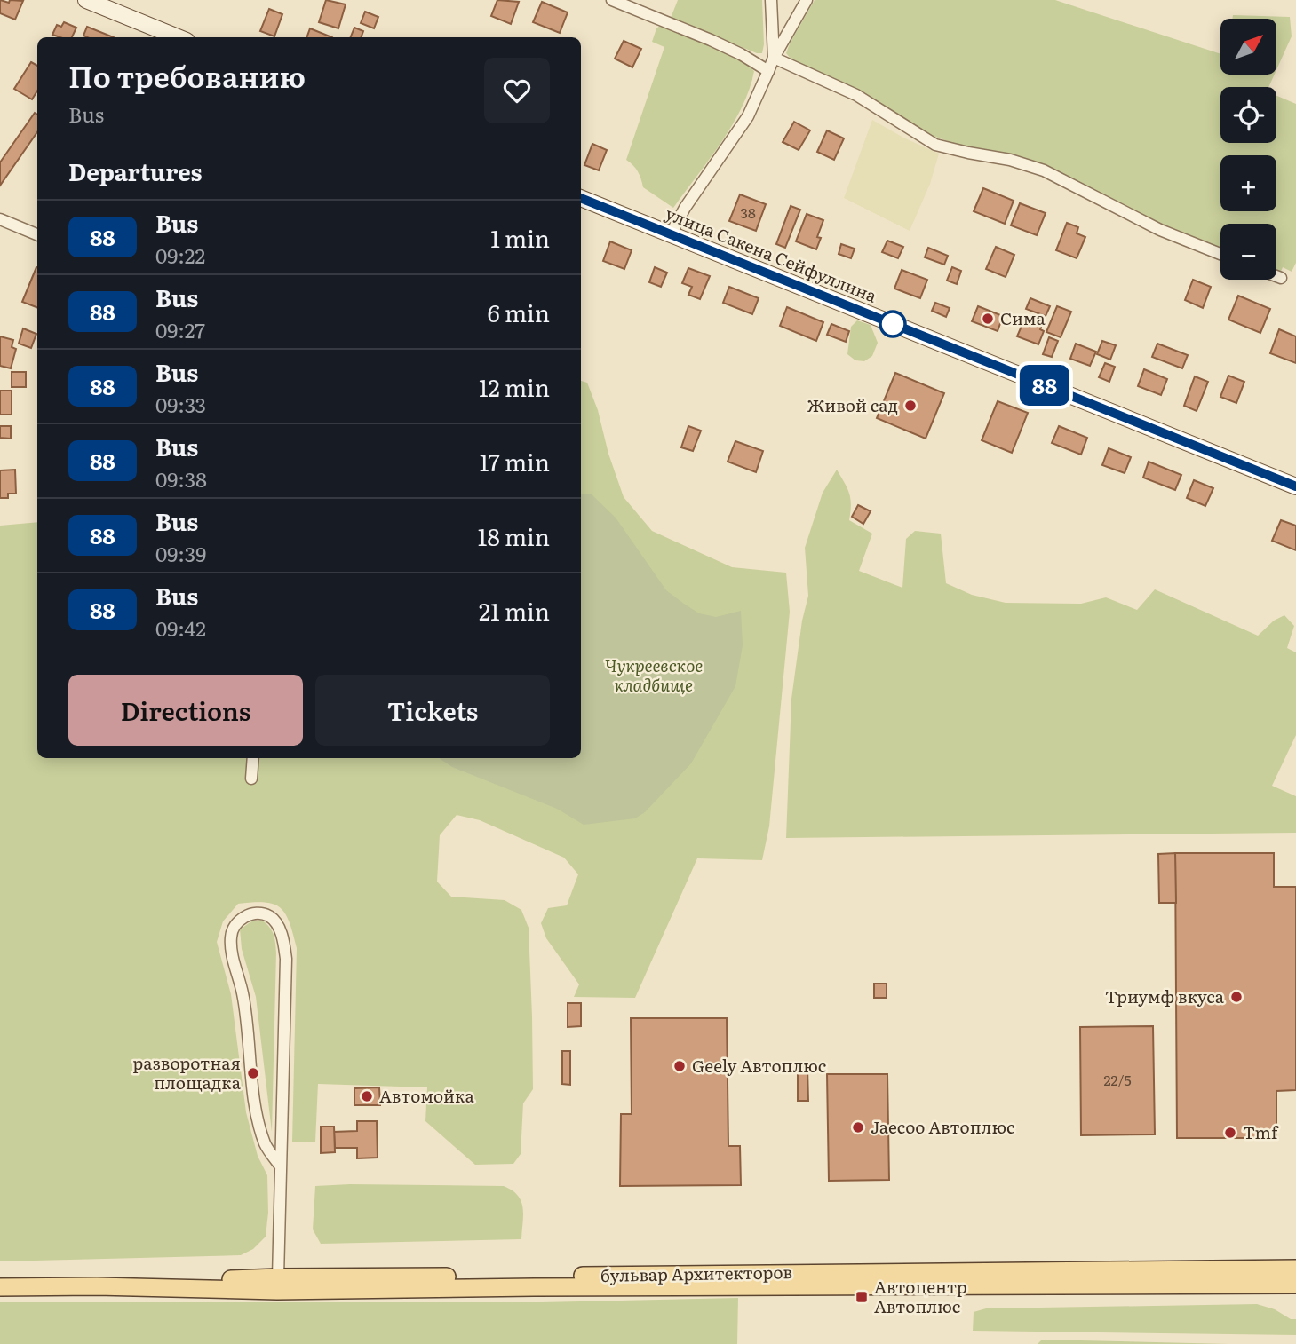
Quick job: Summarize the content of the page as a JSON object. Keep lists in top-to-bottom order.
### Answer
{
  "streets": {
    "main road": ["улица Сакена Сейфуллина", "бульвар Архитекторов"]
  },
  "parks": ["Чукреевское кладбище"],
  "places": {
    "other": [
      "Сима",
      "Живой сад",
      "Триумф вкуса",
      "Geely Автоплюс",
      "разворотная площадка",
      "Автомойка",
      "Jaecoo Автоплюс",
      "Tmf"
    ],
    "transit": ["Автоцентр Автоплюс"]
  },
  "lines": ["bus line 88"],
  "house_numbers": ["38", "22/5"],
  "north": "top right",
  "page": {
    "on_map": "88",
    "map_buttons": ["+", "−"],
    "heading": [
      ["По требованию", "Bus"],
      "Departures"
    ],
    "list": [
      {
        "mark": "88",
        "name": "Bus",
        "note": "09:22",
        "value": "1 min"
      },
      {
        "mark": "88",
        "name": "Bus",
        "note": "09:27",
        "value": "6 min"
      },
      {
        "mark": "88",
        "name": "Bus",
        "note": "09:33",
        "value": "12 min"
      },
      {
        "mark": "88",
        "name": "Bus",
        "note": "09:38",
        "value": "17 min"
      },
      {
        "mark": "88",
        "name": "Bus",
        "note": "09:39",
        "value": "18 min"
      },
      {
        "mark": "88",
        "name": "Bus",
        "note": "09:42",
        "value": "21 min"
      }
    ],
    "buttons": ["Directions", "Tickets"]
  }
}
